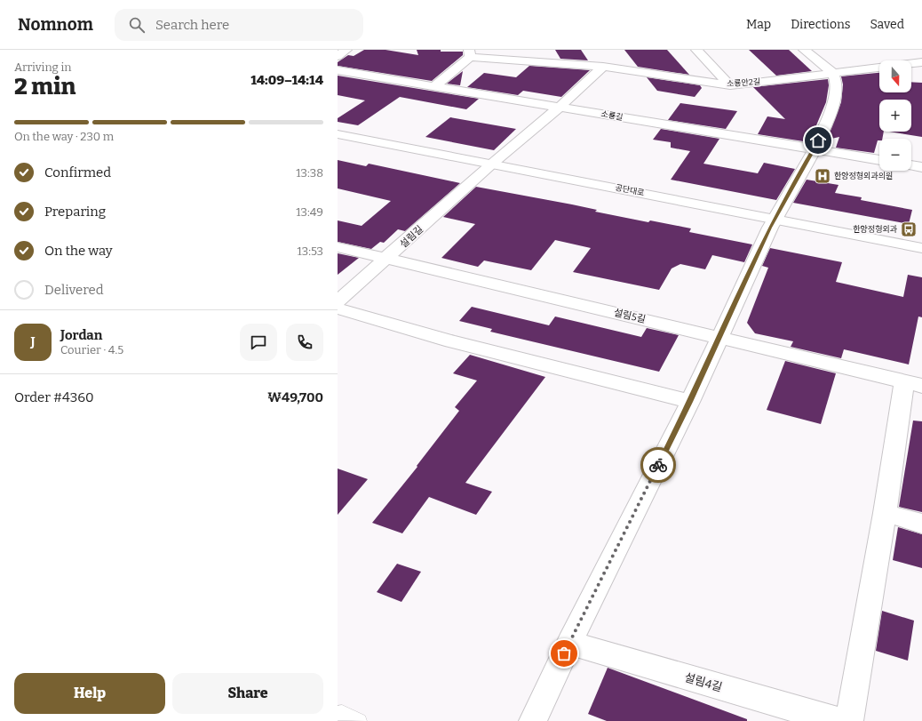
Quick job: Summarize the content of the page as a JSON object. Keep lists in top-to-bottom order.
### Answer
{
  "streets": {
    "street": [
      "소룡안2길",
      "소룡길",
      "공단대로",
      "설림길",
      "설림5길",
      "설림4길"
    ]
  },
  "crossings": [
    ["소룡안2길", "설림길"],
    ["소룡길", "설림길"],
    ["공단대로", "설림길"],
    ["설림길", "설림5길"]
  ],
  "places": {
    "hospital": ["한양정형외과의원"],
    "bus stop": ["한양정형외과"]
  },
  "north": "bottom",
  "page": {
    "header": "Nomnom",
    "search": "Search here",
    "nav": ["Map", "Directions", "Saved"],
    "heading": ["2 min", "Arriving in", "14:09–14:14"],
    "panel": [
      "Jordan",
      "Courier · 4.5",
      "Order #4360",
      "₩49,700"
    ],
    "map_buttons": ["+", "−"],
    "bar": "On the way · 230 m",
    "list": [
      ["Confirmed", "13:38"],
      ["Preparing", "13:49"],
      ["On the way", "13:53"],
      "Delivered"
    ],
    "round": "J",
    "buttons": ["Help", "Share"]
  }
}
